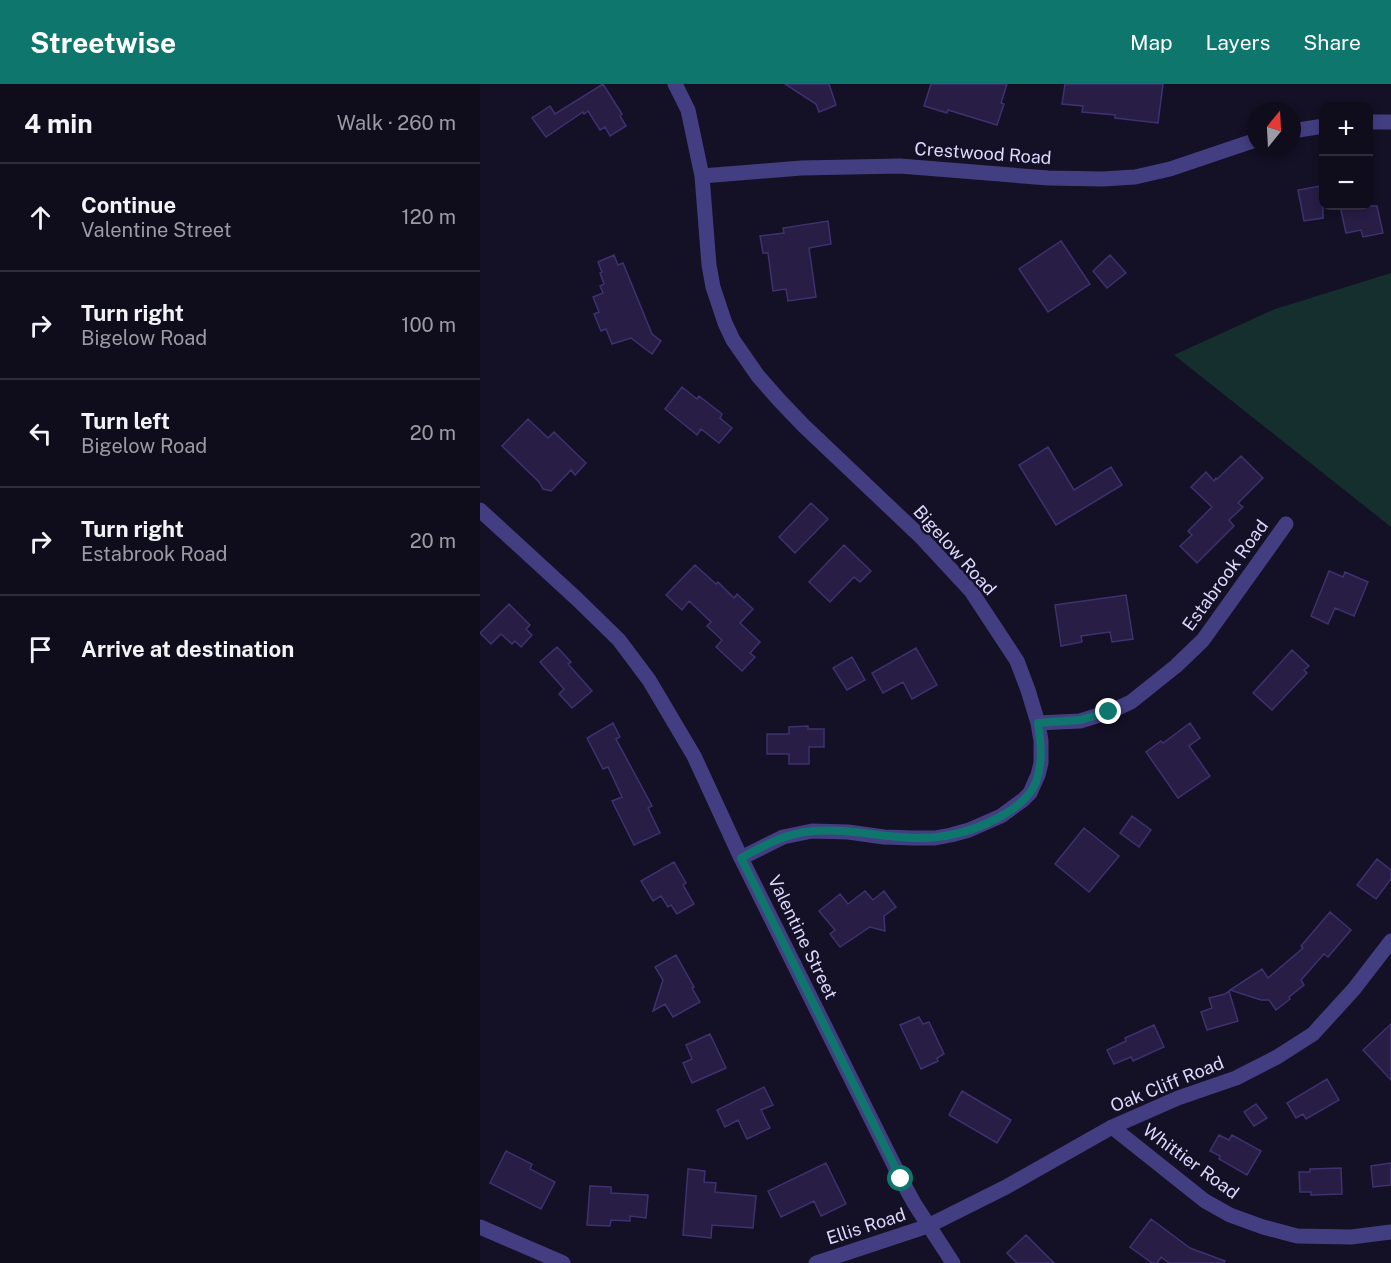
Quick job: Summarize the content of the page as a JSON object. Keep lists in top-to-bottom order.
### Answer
{
  "streets": {
    "street": [
      "Crestwood Road",
      "Bigelow Road",
      "Estabrook Road",
      "Valentine Street",
      "Oak Cliff Road",
      "Whittier Road",
      "Ellis Road"
    ]
  },
  "crossings": [
    ["Crestwood Road", "Bigelow Road"],
    ["Bigelow Road", "Estabrook Road"],
    ["Bigelow Road", "Valentine Street"],
    ["Valentine Street", "Oak Cliff Road"],
    ["Valentine Street", "Ellis Road"],
    ["Oak Cliff Road", "Whittier Road"],
    ["Oak Cliff Road", "Ellis Road"]
  ],
  "north": "top",
  "page": {
    "header": "Streetwise",
    "nav": ["Map", "Layers", "Share"],
    "heading": ["4 min", "Walk · 260 m"],
    "map_buttons": ["+", "−"],
    "list": [
      ["Continue", "Valentine Street", "120 m"],
      ["Turn right", "Bigelow Road", "100 m"],
      ["Turn left", "Bigelow Road", "20 m"],
      ["Turn right", "Estabrook Road", "20 m"],
      "Arrive at destination"
    ]
  }
}
